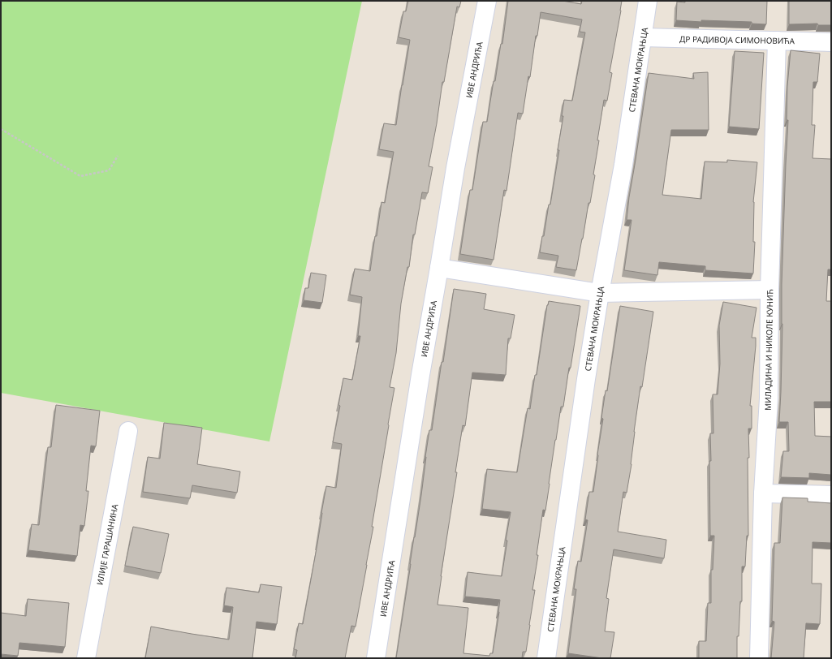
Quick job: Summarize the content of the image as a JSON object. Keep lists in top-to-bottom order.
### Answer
{
  "streets": {
    "street": [
      "ДР РАДИВОЈА СИМОНОВИЋА",
      "ИВЕ АНДРИЋА",
      "СТЕВАНА МОКРАЊЦА",
      "МИЛАДИНА И НИКОЛЕ КУНИЋ",
      "ИЛИЈЕ ГАРАШАНИНА"
    ]
  },
  "crossings": [
    ["ДР РАДИВОЈА СИМОНОВИЋА", "СТЕВАНА МОКРАЊЦА"],
    ["ДР РАДИВОЈА СИМОНОВИЋА", "МИЛАДИНА И НИКОЛЕ КУНИЋ"]
  ]
}
